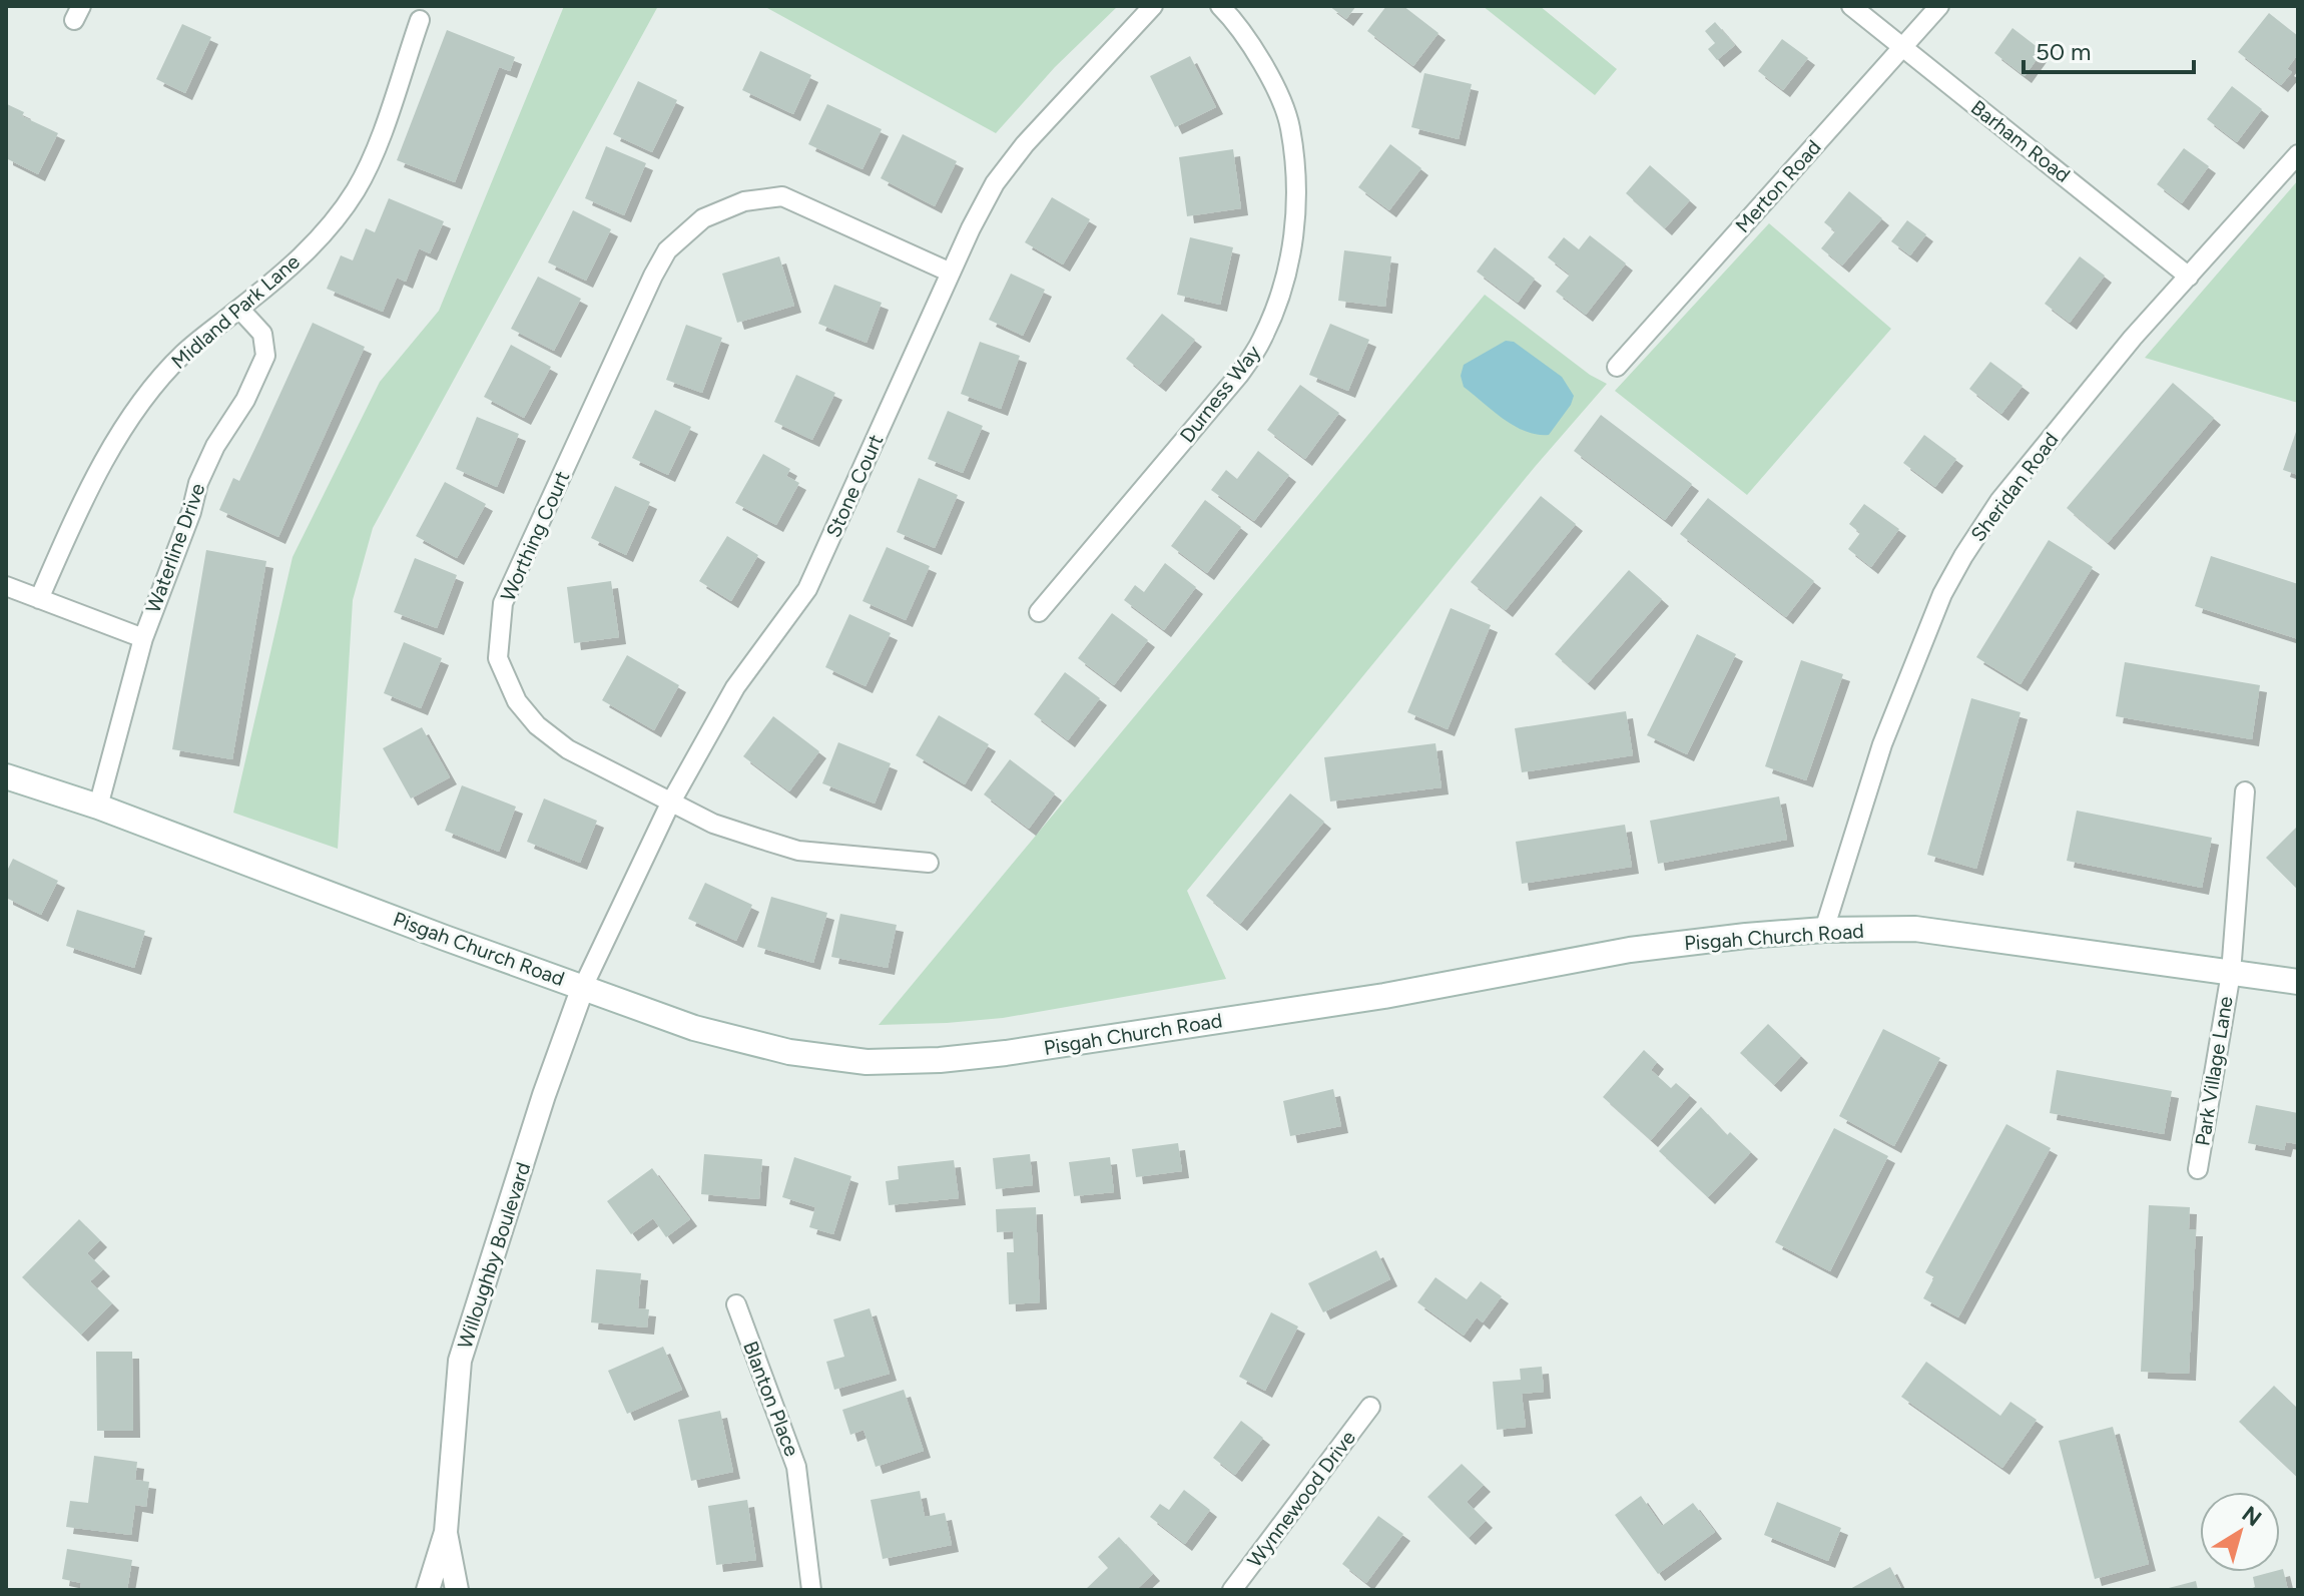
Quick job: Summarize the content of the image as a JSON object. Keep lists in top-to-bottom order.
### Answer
{
  "streets": {
    "main road": ["Pisgah Church Road"],
    "street": [
      "Barham Road",
      "Merton Road",
      "Midland Park Lane",
      "Durness Way",
      "Stone Court",
      "Sheridan Road",
      "Worthing Court",
      "Waterline Drive",
      "Park Village Lane",
      "Willoughby Boulevard",
      "Blanton Place",
      "Wynnewood Drive"
    ]
  },
  "crossings": [
    ["Barham Road", "Merton Road"],
    ["Barham Road", "Sheridan Road"],
    ["Midland Park Lane", "Waterline Drive"],
    ["Stone Court", "Worthing Court"],
    ["Stone Court", "Pisgah Church Road"],
    ["Stone Court", "Willoughby Boulevard"],
    ["Sheridan Road", "Pisgah Church Road"],
    ["Waterline Drive", "Pisgah Church Road"],
    ["Pisgah Church Road", "Park Village Lane"],
    ["Pisgah Church Road", "Willoughby Boulevard"]
  ],
  "scale_bar": "50 m",
  "north": "top right"
}
